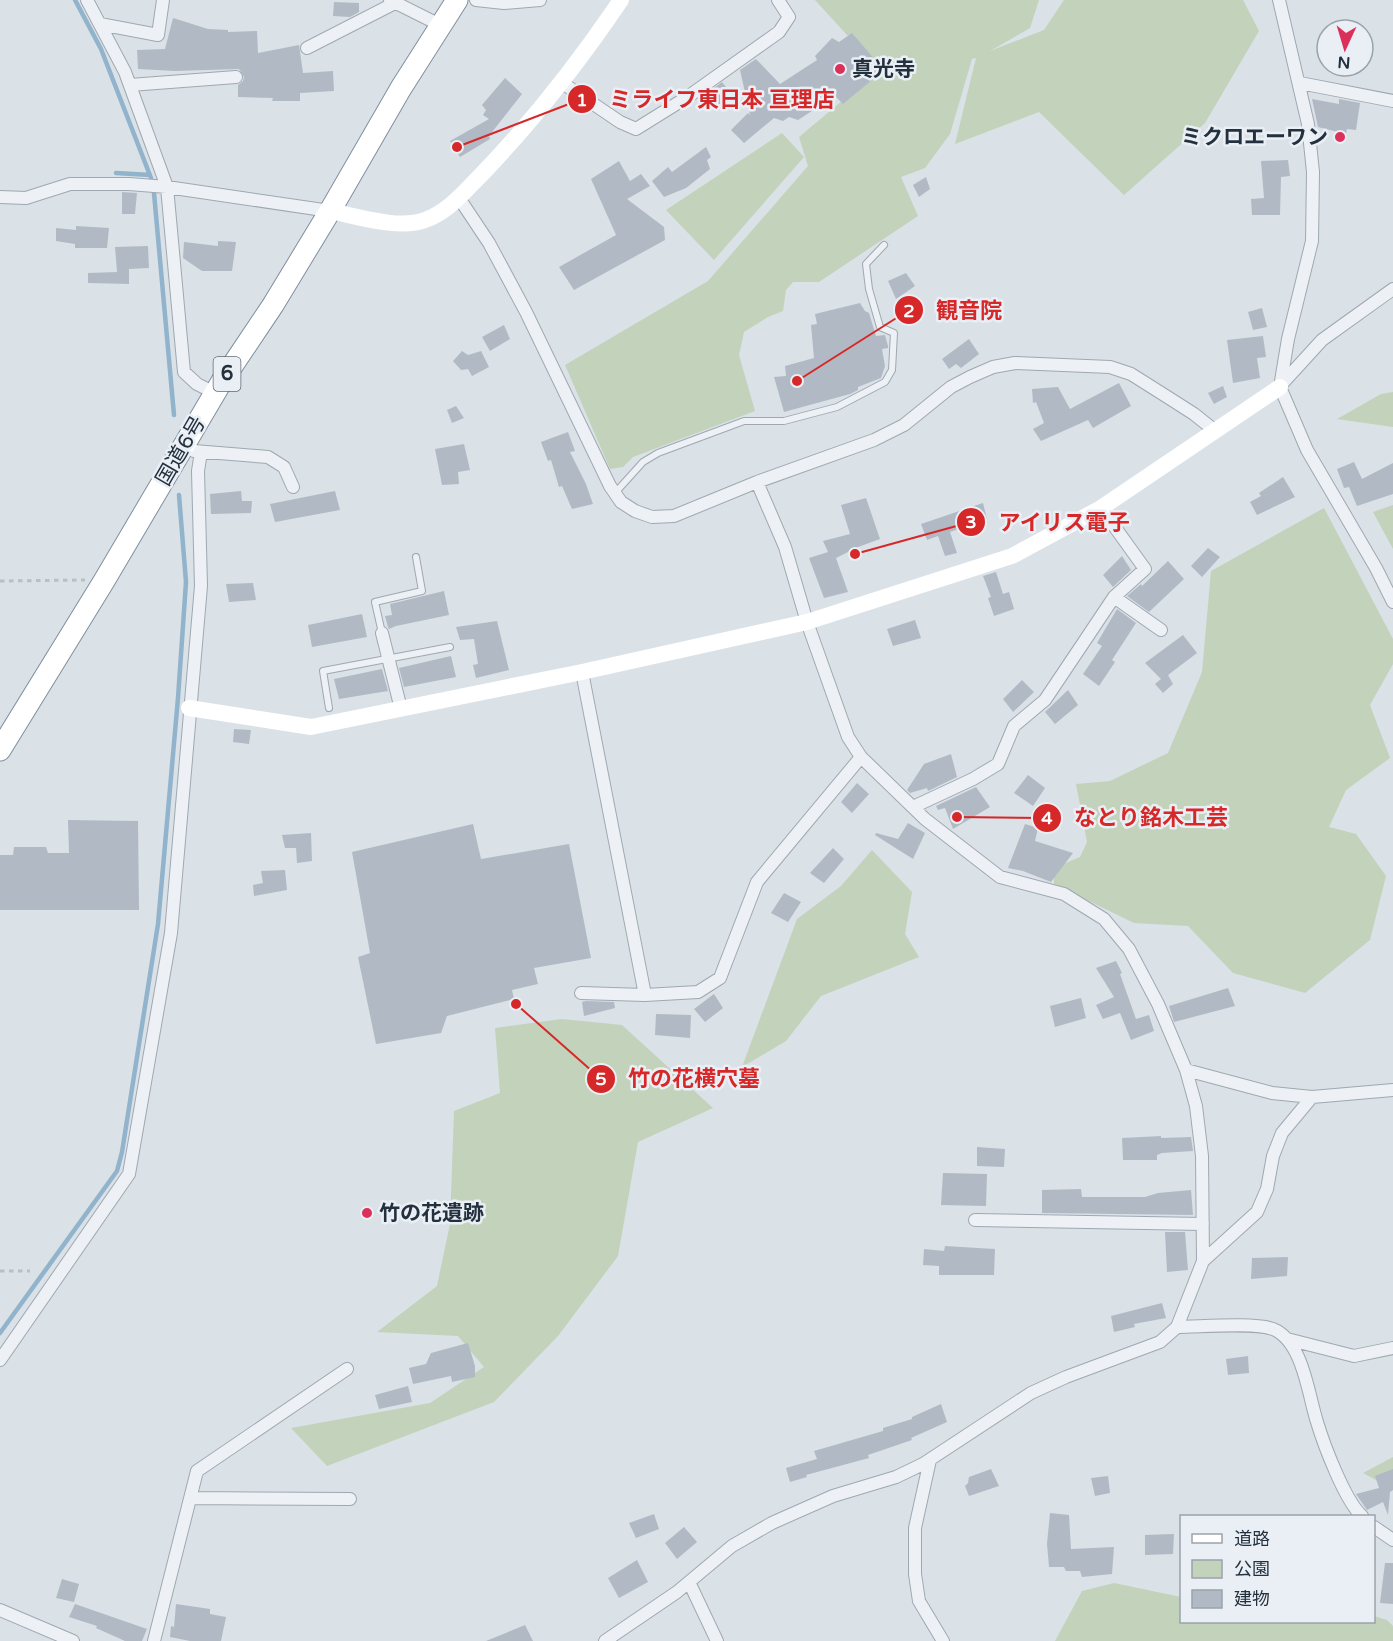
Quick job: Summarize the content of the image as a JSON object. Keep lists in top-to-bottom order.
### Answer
{
  "streets": {
    "highway": ["6", "国道6号"]
  },
  "places": [
    "真光寺",
    "ミクロエーワン",
    "ミライフ東日本 亘理店",
    "観音院",
    "アイリス電子",
    "なとり銘木工芸",
    "竹の花横穴墓",
    "竹の花遺跡"
  ],
  "legend": ["道路", "公園", "建物"],
  "north": "bottom"
}
